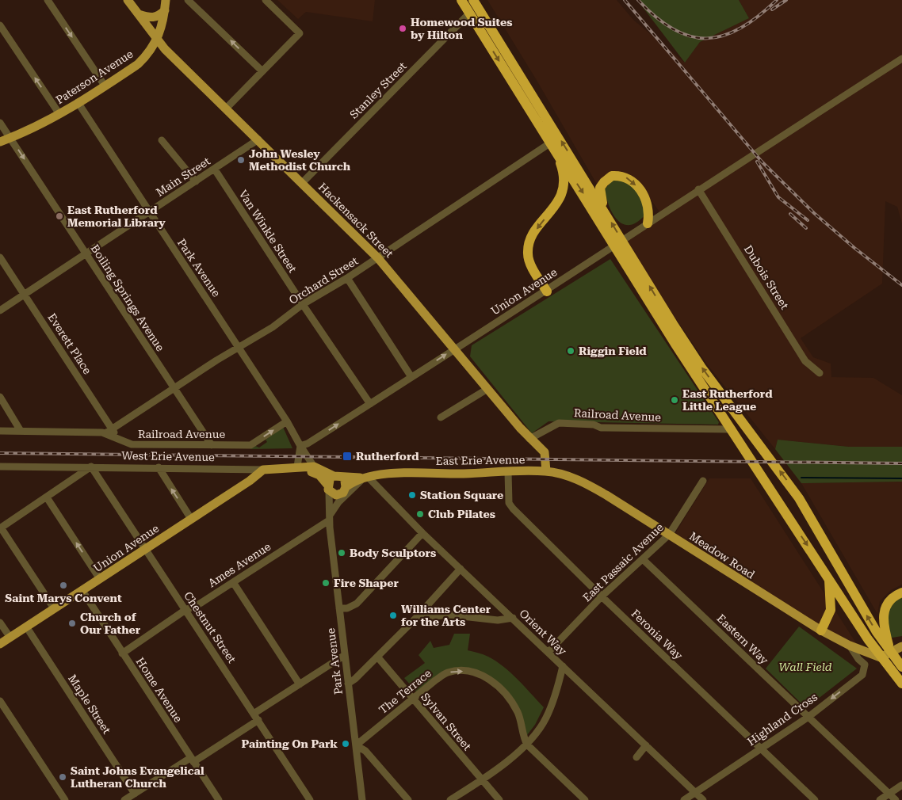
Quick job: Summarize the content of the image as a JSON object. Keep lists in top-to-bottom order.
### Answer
{
  "streets": {
    "main road": [
      "Paterson Avenue",
      "Hackensack Street",
      "Union Avenue",
      "West Erie Avenue",
      "East Erie Avenue",
      "Meadow Road"
    ],
    "street": [
      "Stanley Street",
      "Main Street",
      "Van Winkle Street",
      "Park Avenue",
      "Dubois Street",
      "Orchard Street",
      "Boiling Springs Avenue",
      "Everett Place",
      "Railroad Avenue",
      "East Passaic Avenue",
      "Ames Avenue",
      "Chestnut Street",
      "Orient Way",
      "Feronia Way",
      "Eastern Way",
      "Home Avenue",
      "The Terrace",
      "Maple Street",
      "Highland Cross",
      "Sylvan Street"
    ]
  },
  "crossings": [
    ["Paterson Avenue", "Hackensack Street"],
    ["Paterson Avenue", "Park Avenue"],
    ["Paterson Avenue", "Boiling Springs Avenue"],
    ["Stanley Street", "Hackensack Street"],
    ["Main Street", "Hackensack Street"],
    ["Main Street", "Van Winkle Street"],
    ["Main Street", "Park Avenue"],
    ["Main Street", "Boiling Springs Avenue"],
    ["Main Street", "Everett Place"],
    ["Hackensack Street", "Orchard Street"],
    ["Hackensack Street", "Union Avenue"],
    ["Hackensack Street", "Railroad Avenue"],
    ["Hackensack Street", "East Erie Avenue"],
    ["Hackensack Street", "Meadow Road"],
    ["Van Winkle Street", "Orchard Street"],
    ["Van Winkle Street", "Union Avenue"],
    ["Park Avenue", "Orchard Street"],
    ["Park Avenue", "Union Avenue"],
    ["Park Avenue", "Railroad Avenue"],
    ["Park Avenue", "West Erie Avenue"],
    ["Park Avenue", "East Erie Avenue"],
    ["Park Avenue", "Ames Avenue"],
    ["Park Avenue", "The Terrace"],
    ["Dubois Street", "Union Avenue"],
    ["Orchard Street", "Boiling Springs Avenue"],
    ["Orchard Street", "Everett Place"],
    ["Union Avenue", "West Erie Avenue"],
    ["Union Avenue", "Chestnut Street"],
    ["Union Avenue", "Home Avenue"],
    ["Union Avenue", "Maple Street"],
    ["Boiling Springs Avenue", "Railroad Avenue"],
    ["Everett Place", "Railroad Avenue"],
    ["West Erie Avenue", "East Erie Avenue"],
    ["West Erie Avenue", "Chestnut Street"],
    ["East Erie Avenue", "Meadow Road"],
    ["East Erie Avenue", "Orient Way"],
    ["East Erie Avenue", "Feronia Way"],
    ["Meadow Road", "East Passaic Avenue"],
    ["Meadow Road", "Highland Cross"],
    ["East Passaic Avenue", "Orient Way"],
    ["East Passaic Avenue", "Feronia Way"],
    ["East Passaic Avenue", "Eastern Way"],
    ["Ames Avenue", "Chestnut Street"],
    ["Ames Avenue", "Home Avenue"],
    ["Orient Way", "Highland Cross"],
    ["Feronia Way", "Highland Cross"],
    ["Eastern Way", "Highland Cross"],
    ["The Terrace", "Sylvan Street"]
  ],
  "one_way": ["Boiling Springs Avenue"],
  "parks": ["Wall Field"],
  "places": {
    "other": [
      "Homewood Suites by Hilton",
      "John Wesley Methodist Church",
      "East Rutherford Memorial Library",
      "Riggin Field",
      "East Rutherford Little League",
      "Station Square",
      "Club Pilates",
      "Body Sculptors",
      "Fire Shaper",
      "Saint Marys Convent",
      "Williams Center for the Arts",
      "Church of Our Father",
      "Painting On Park",
      "Saint Johns Evangelical Lutheran Church"
    ],
    "transit": ["Rutherford"]
  }
}
